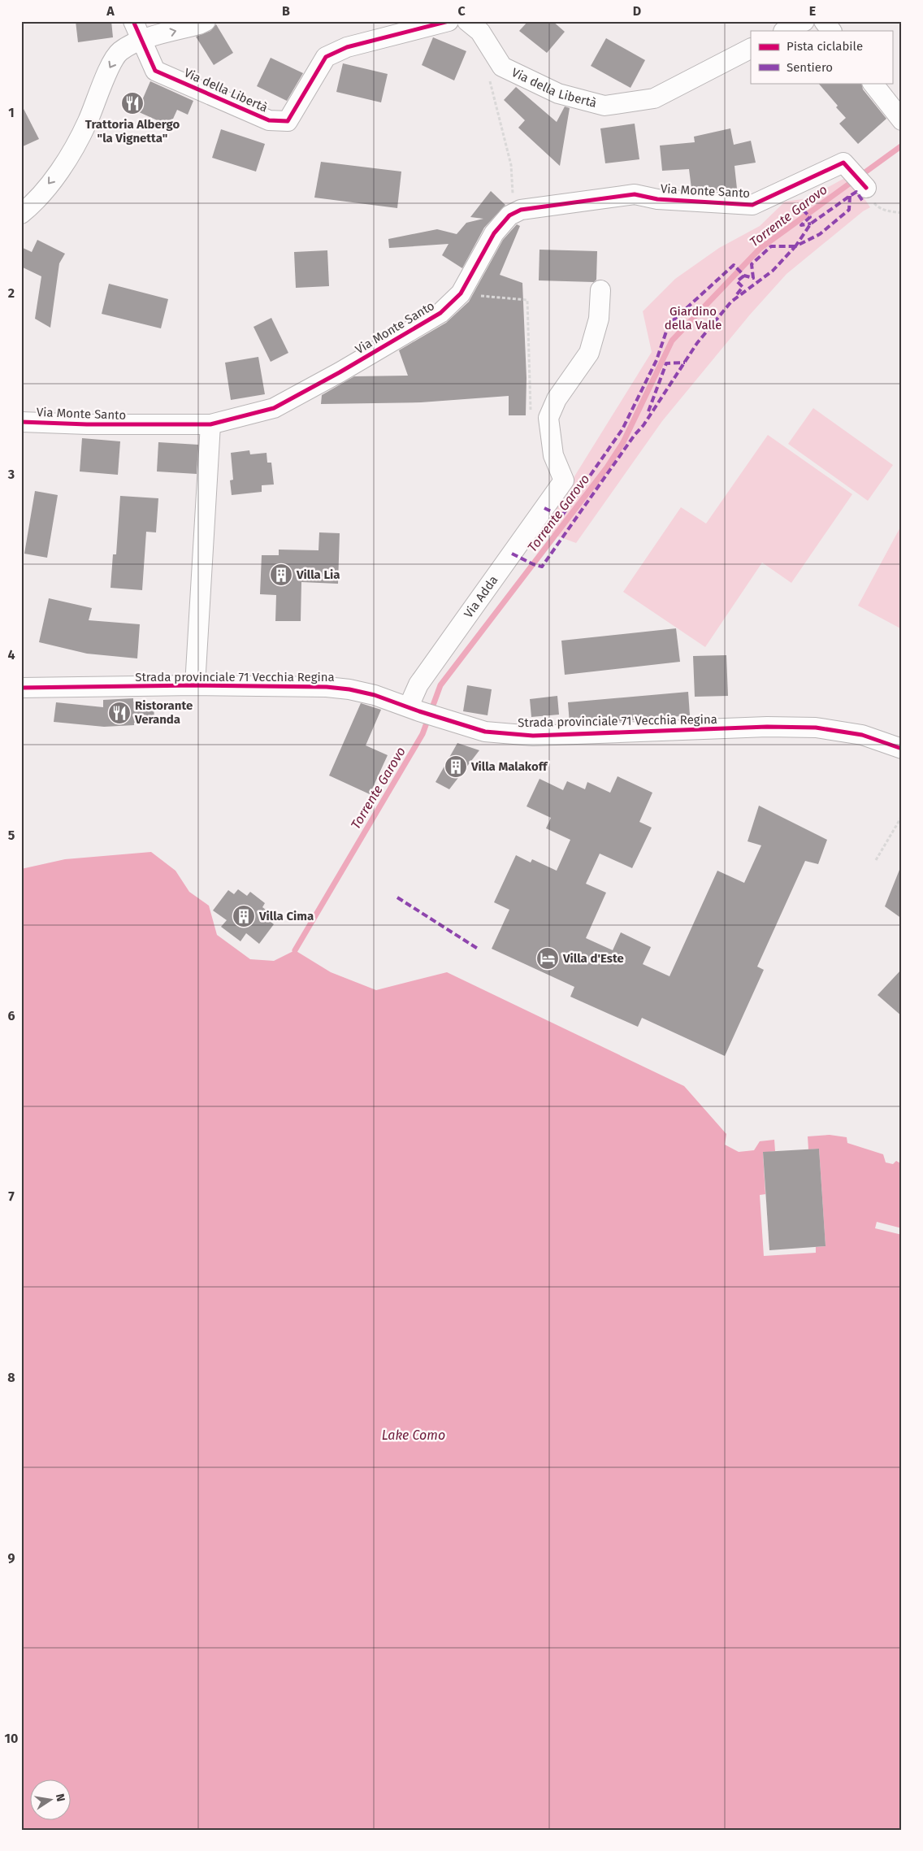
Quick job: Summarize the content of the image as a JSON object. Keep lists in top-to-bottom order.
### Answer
{
  "streets": {
    "street": [
      "Via della Libertà",
      "Via Monte Santo",
      "Via Adda",
      "Strada provinciale 71 Vecchia Regina"
    ]
  },
  "crossings": [
    ["Via Adda", "Strada provinciale 71 Vecchia Regina"]
  ],
  "water": ["Torrente Garovo", "Lake Como"],
  "parks": ["Giardino della Valle"],
  "places": {
    "restaurant": ["Trattoria Albergo \"la Vignetta\"", "Ristorante Veranda"],
    "building": ["Villa Lia", "Villa Malakoff", "Villa Cima"],
    "hotel": ["Villa d'Este"]
  },
  "legend": ["Pista ciclabile", "Sentiero"],
  "north": "right",
  "grid": {
    "columns": [
      "A",
      "B",
      "C",
      "D",
      "E"
    ],
    "rows": [
      "1",
      "2",
      "3",
      "4",
      "5",
      "6",
      "7",
      "8",
      "9",
      "10"
    ]
  }
}
